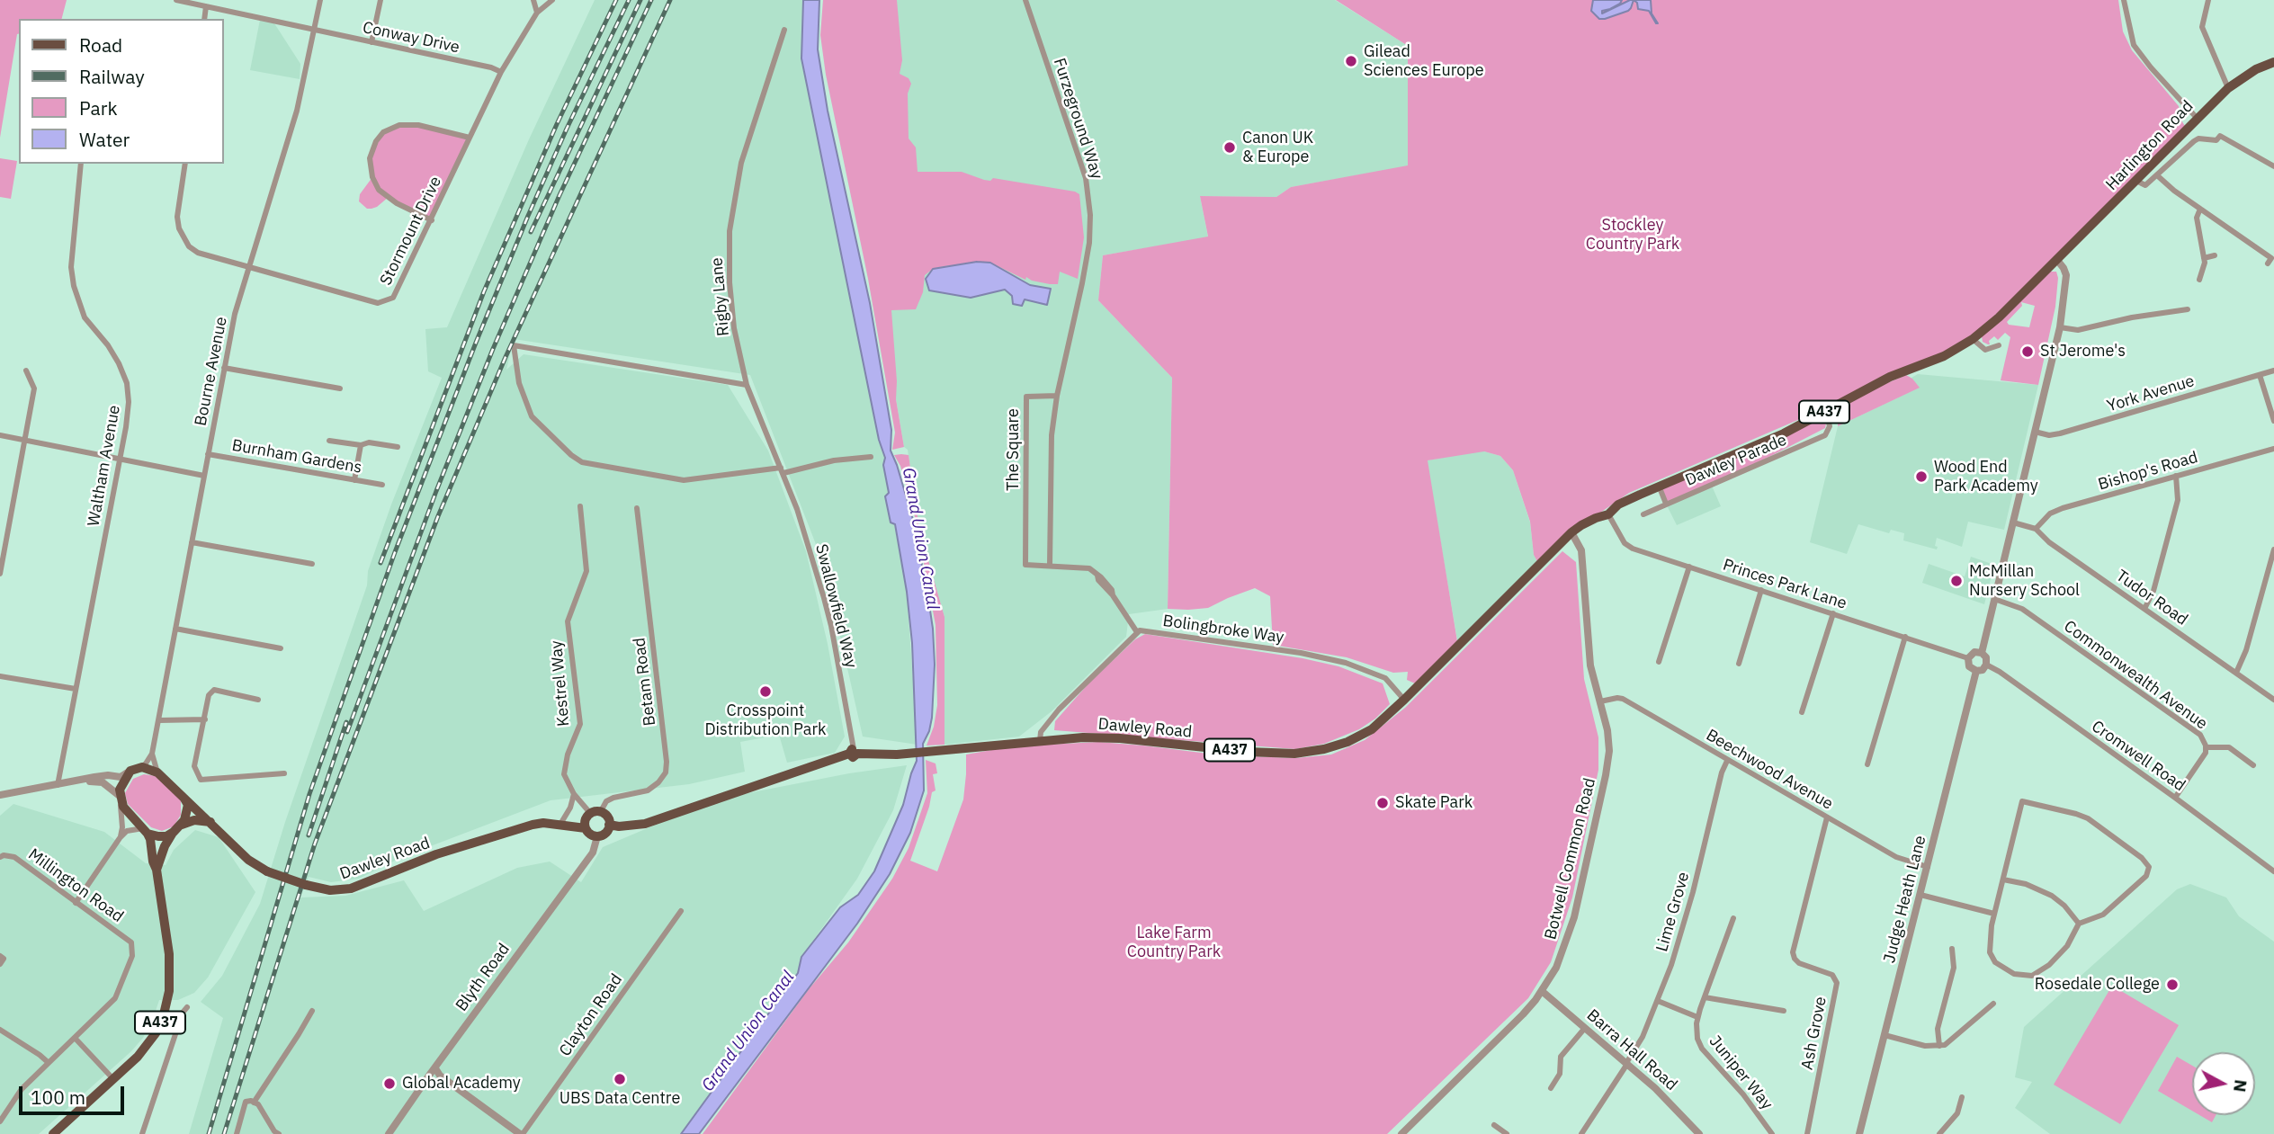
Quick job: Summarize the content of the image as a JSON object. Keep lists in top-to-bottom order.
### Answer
{
  "streets": {
    "main road": ["Harlington Road", "A437", "Dawley Road"],
    "street": [
      "Conway Drive",
      "Furzeground Way",
      "Stormount Drive",
      "Rigby Lane",
      "Bourne Avenue",
      "York Avenue",
      "The Square",
      "Burnham Gardens",
      "Dawley Parade",
      "Waltham Avenue",
      "Bishop's Road",
      "Princes Park Lane",
      "Tudor Road",
      "Swallowfield Way",
      "Bolingbroke Way",
      "Commonwealth Avenue",
      "Betam Road",
      "Kestrel Way",
      "Cromwell Road",
      "Beechwood Avenue",
      "Botwell Common Road",
      "Millington Road",
      "Judge Heath Lane",
      "Lime Grove",
      "Blyth Road",
      "Clayton Road",
      "Ash Grove",
      "Barra Hall Road",
      "Juniper Way"
    ]
  },
  "crossings": [
    ["Conway Drive", "Stormount Drive"],
    ["Conway Drive", "Bourne Avenue"],
    ["Furzeground Way", "The Square"],
    ["Harlington Road", "A437"],
    ["Stormount Drive", "Bourne Avenue"],
    ["Rigby Lane", "Swallowfield Way"],
    ["Bourne Avenue", "A437"],
    ["Bourne Avenue", "Burnham Gardens"],
    ["Bourne Avenue", "Dawley Road"],
    ["A437", "Dawley Parade"],
    ["A437", "Princes Park Lane"],
    ["A437", "Dawley Road"],
    ["A437", "Botwell Common Road"],
    ["The Square", "Bolingbroke Way"],
    ["Waltham Avenue", "Dawley Road"],
    ["Bishop's Road", "Tudor Road"],
    ["Princes Park Lane", "Cromwell Road"],
    ["Princes Park Lane", "Judge Heath Lane"],
    ["Swallowfield Way", "Dawley Road"],
    ["Bolingbroke Way", "Dawley Road"],
    ["Commonwealth Avenue", "Cromwell Road"],
    ["Betam Road", "Kestrel Way"],
    ["Betam Road", "Dawley Road"],
    ["Betam Road", "Blyth Road"],
    ["Kestrel Way", "Dawley Road"],
    ["Kestrel Way", "Blyth Road"],
    ["Dawley Road", "Botwell Common Road"],
    ["Dawley Road", "Blyth Road"],
    ["Cromwell Road", "Judge Heath Lane"],
    ["Beechwood Avenue", "Botwell Common Road"],
    ["Beechwood Avenue", "Judge Heath Lane"],
    ["Beechwood Avenue", "Lime Grove"],
    ["Beechwood Avenue", "Ash Grove"],
    ["Botwell Common Road", "Barra Hall Road"],
    ["Lime Grove", "Barra Hall Road"]
  ],
  "water": ["Grand Union Canal"],
  "parks": ["Stockley Country Park", "Lake Farm Country Park"],
  "places": [
    "Gilead Sciences Europe",
    "Canon UK & Europe",
    "St Jerome's",
    "Wood End Park Academy",
    "McMillan Nursery School",
    "Crosspoint Distribution Park",
    "Skate Park",
    "Rosedale College",
    "UBS Data Centre",
    "Global Academy"
  ],
  "legend": [
    "Road",
    "Railway",
    "Park",
    "Water"
  ],
  "scale_bar": "100 m",
  "north": "right"
}
